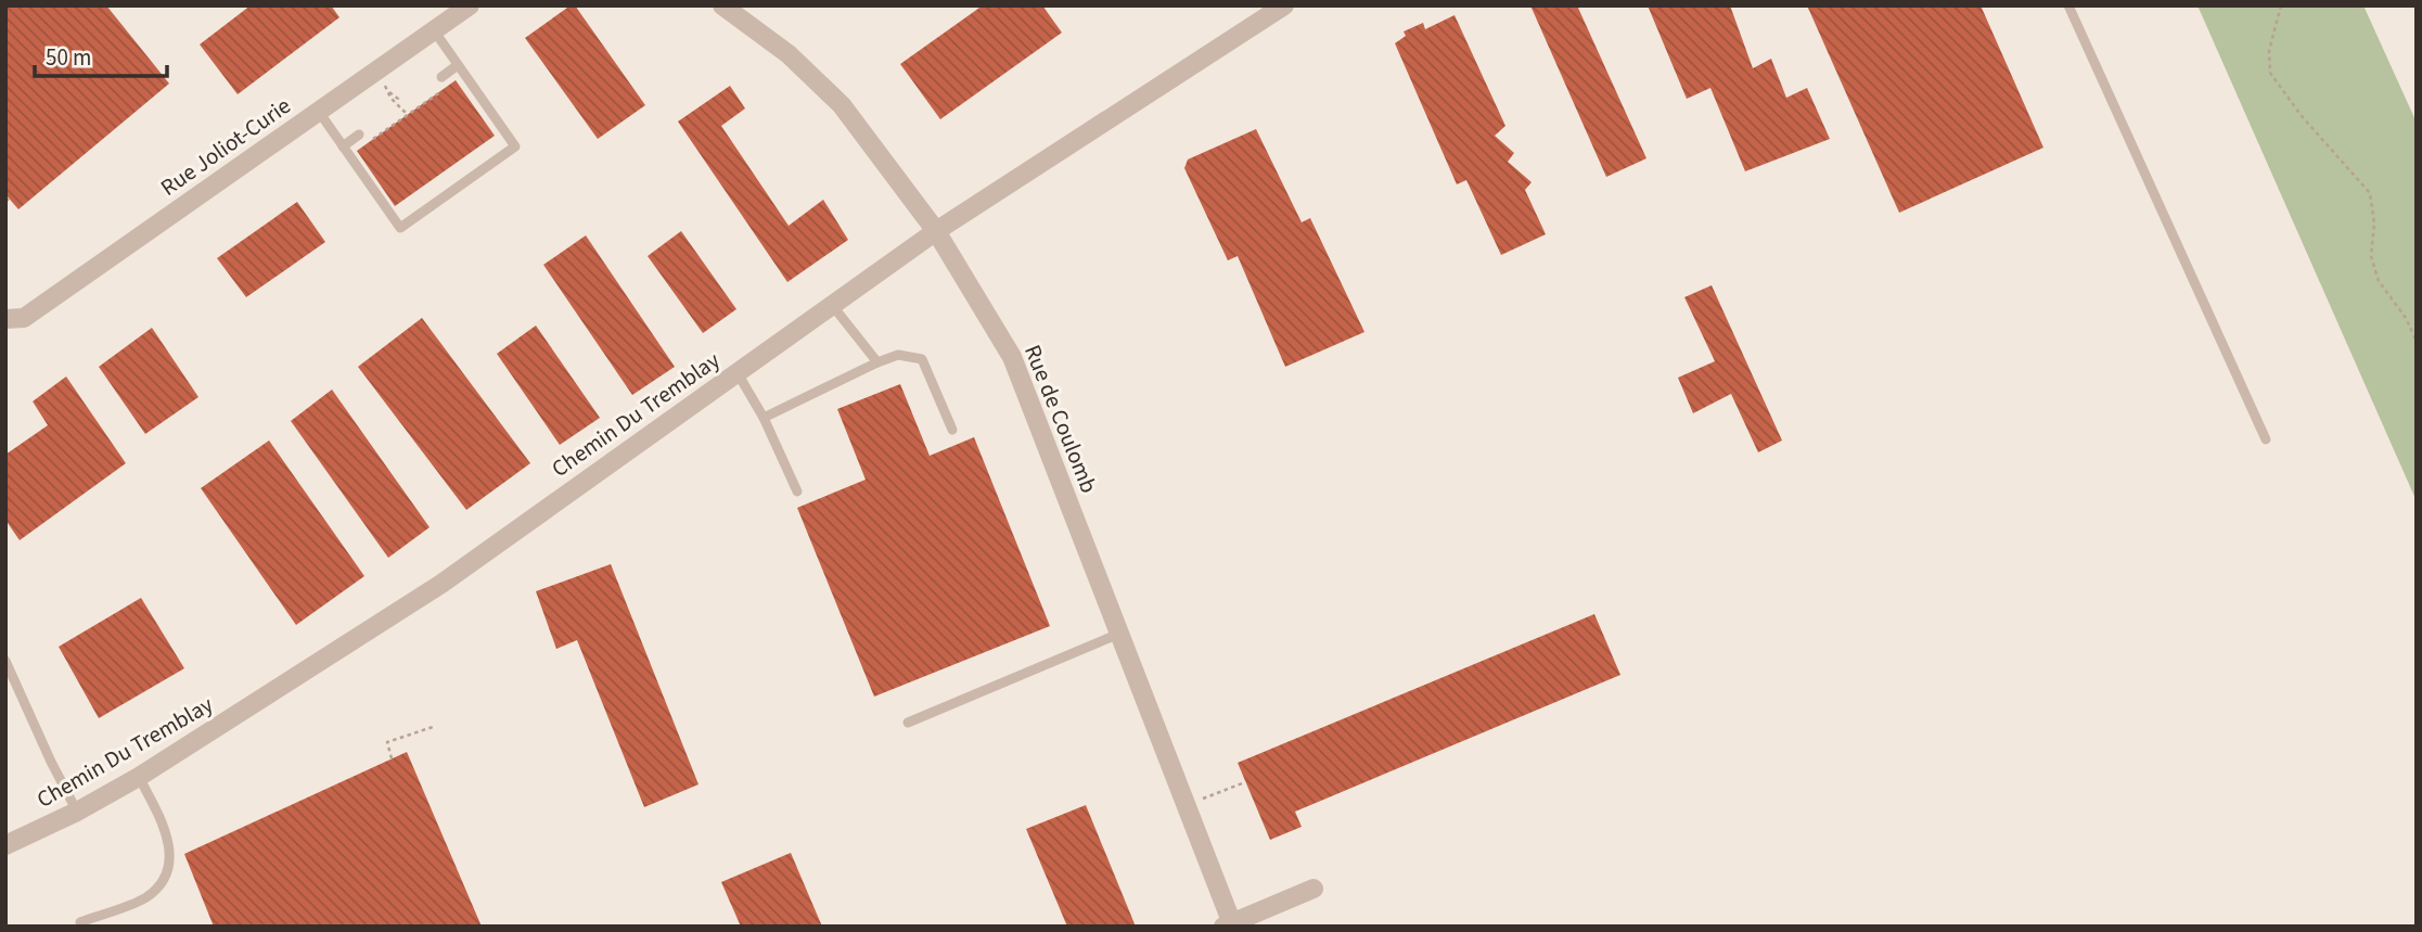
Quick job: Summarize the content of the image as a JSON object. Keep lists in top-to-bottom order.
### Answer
{
  "streets": {
    "street": ["Rue Joliot-Curie", "Chemin Du Tremblay", "Rue de Coulomb"]
  },
  "crossings": [
    ["Chemin Du Tremblay", "Rue de Coulomb"]
  ],
  "scale_bar": "50 m"
}
